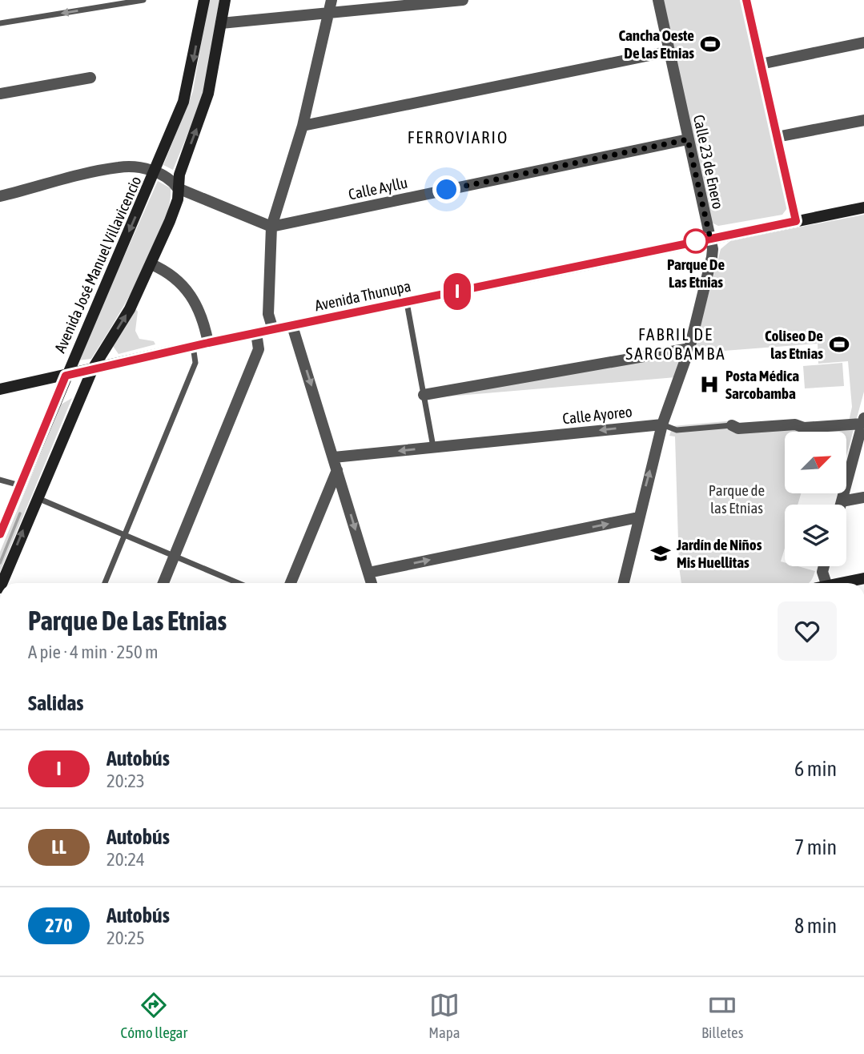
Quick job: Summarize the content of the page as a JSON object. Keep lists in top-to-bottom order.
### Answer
{
  "streets": {
    "main road": ["Avenida José Manuel Villavicencio", "Avenida Thunupa"],
    "street": ["Calle 23 de Enero", "Calle Ayllu", "Calle Ayoreo"]
  },
  "crossings": [
    ["Calle 23 de Enero", "Calle Ayllu"],
    ["Calle 23 de Enero", "Avenida Thunupa"],
    ["Calle 23 de Enero", "Calle Ayoreo"],
    ["Avenida José Manuel Villavicencio", "Avenida Thunupa"]
  ],
  "districts": ["FERROVIARIO", "FABRIL DE SARCOBAMBA"],
  "parks": ["Parque de las Etnias"],
  "places": {
    "sports": ["Cancha Oeste De las Etnias", "Coliseo De las Etnias"],
    "other": ["Parque De Las Etnias"],
    "hospital": ["Posta Médica Sarcobamba"],
    "school or university": ["Jardín de Niños Mis Huellitas"]
  },
  "lines": ["bus line I"],
  "north": "top right",
  "page": {
    "on_map": "I",
    "heading": [
      ["Parque De Las Etnias", "A pie · 4 min · 250 m"],
      "Salidas"
    ],
    "list": [
      {
        "mark": "I",
        "name": "Autobús",
        "note": "20:23",
        "value": "6 min"
      },
      {
        "mark": "LL",
        "name": "Autobús",
        "note": "20:24",
        "value": "7 min"
      },
      {
        "mark": "270",
        "name": "Autobús",
        "note": "20:25",
        "value": "8 min"
      }
    ],
    "tabs": ["Cómo llegar", "Mapa", "Billetes"]
  }
}
